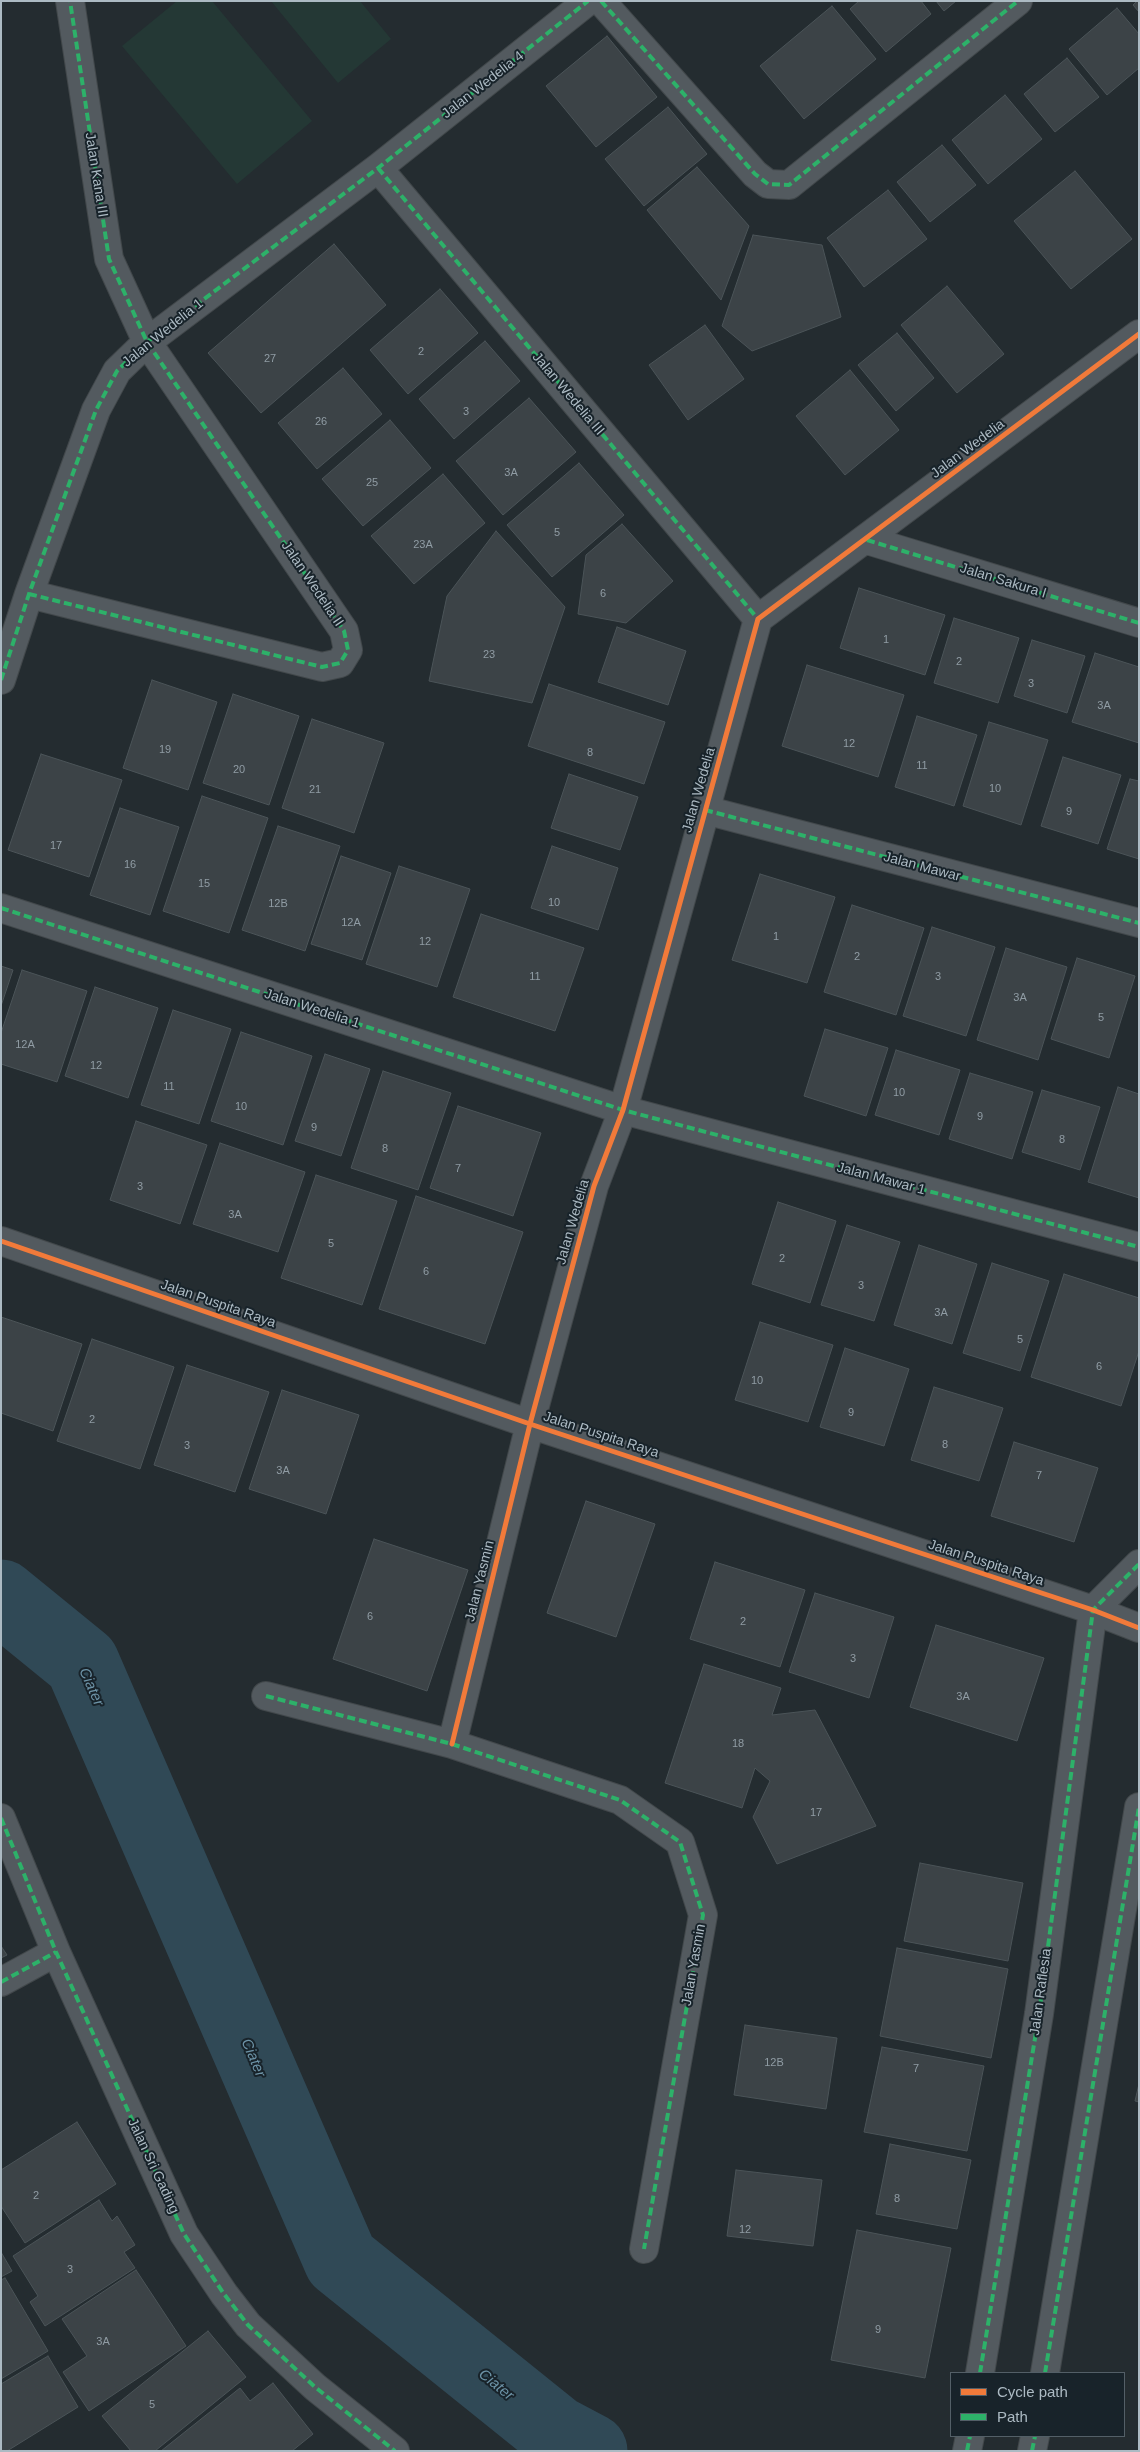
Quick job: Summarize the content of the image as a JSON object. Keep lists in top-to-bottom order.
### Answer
{
  "streets": {
    "street": [
      "Jalan Wedelia 4",
      "Jalan Kana III",
      "Jalan Wedelia 1",
      "Jalan Wedelia III",
      "Jalan Wedelia",
      "Jalan Sakura I",
      "Jalan Wedelia II",
      "Jalan Mawar",
      "Jalan Mawar 1",
      "Jalan Puspita Raya",
      "Jalan Yasmin",
      "Jalan Raflesia",
      "Jalan Sri Gading"
    ]
  },
  "crossings": [
    ["Jalan Wedelia 4", "Jalan Wedelia 1"],
    ["Jalan Wedelia 4", "Jalan Wedelia III"],
    ["Jalan Kana III", "Jalan Wedelia 1"],
    ["Jalan Kana III", "Jalan Wedelia II"],
    ["Jalan Wedelia 1", "Jalan Wedelia III"],
    ["Jalan Wedelia 1", "Jalan Wedelia"],
    ["Jalan Wedelia 1", "Jalan Wedelia II"],
    ["Jalan Wedelia 1", "Jalan Mawar 1"],
    ["Jalan Wedelia III", "Jalan Wedelia"],
    ["Jalan Wedelia", "Jalan Sakura I"],
    ["Jalan Wedelia", "Jalan Mawar"],
    ["Jalan Wedelia", "Jalan Mawar 1"],
    ["Jalan Wedelia", "Jalan Puspita Raya"],
    ["Jalan Wedelia", "Jalan Yasmin"],
    ["Jalan Puspita Raya", "Jalan Yasmin"],
    ["Jalan Puspita Raya", "Jalan Raflesia"]
  ],
  "water": ["Ciater"],
  "house_numbers": [
    "2",
    "27",
    "3",
    "26",
    "3A",
    "25",
    "5",
    "23A",
    "6",
    "1",
    "23",
    "2",
    "3",
    "3A",
    "12",
    "19",
    "8",
    "11",
    "20",
    "10",
    "21",
    "9",
    "17",
    "16",
    "15",
    "10",
    "12B",
    "12A",
    "1",
    "12",
    "2",
    "11",
    "3",
    "3A",
    "5",
    "12A",
    "12",
    "11",
    "10",
    "10",
    "9",
    "9",
    "8",
    "8",
    "7",
    "3",
    "3A",
    "5",
    "2",
    "6",
    "3",
    "3A",
    "5",
    "6",
    "10",
    "9",
    "2",
    "8",
    "3",
    "3A",
    "7",
    "6",
    "2",
    "3",
    "3A",
    "18",
    "17",
    "12B",
    "7",
    "2",
    "8",
    "12",
    "3",
    "9",
    "3A",
    "5"
  ],
  "legend": ["Cycle path", "Path"]
}
